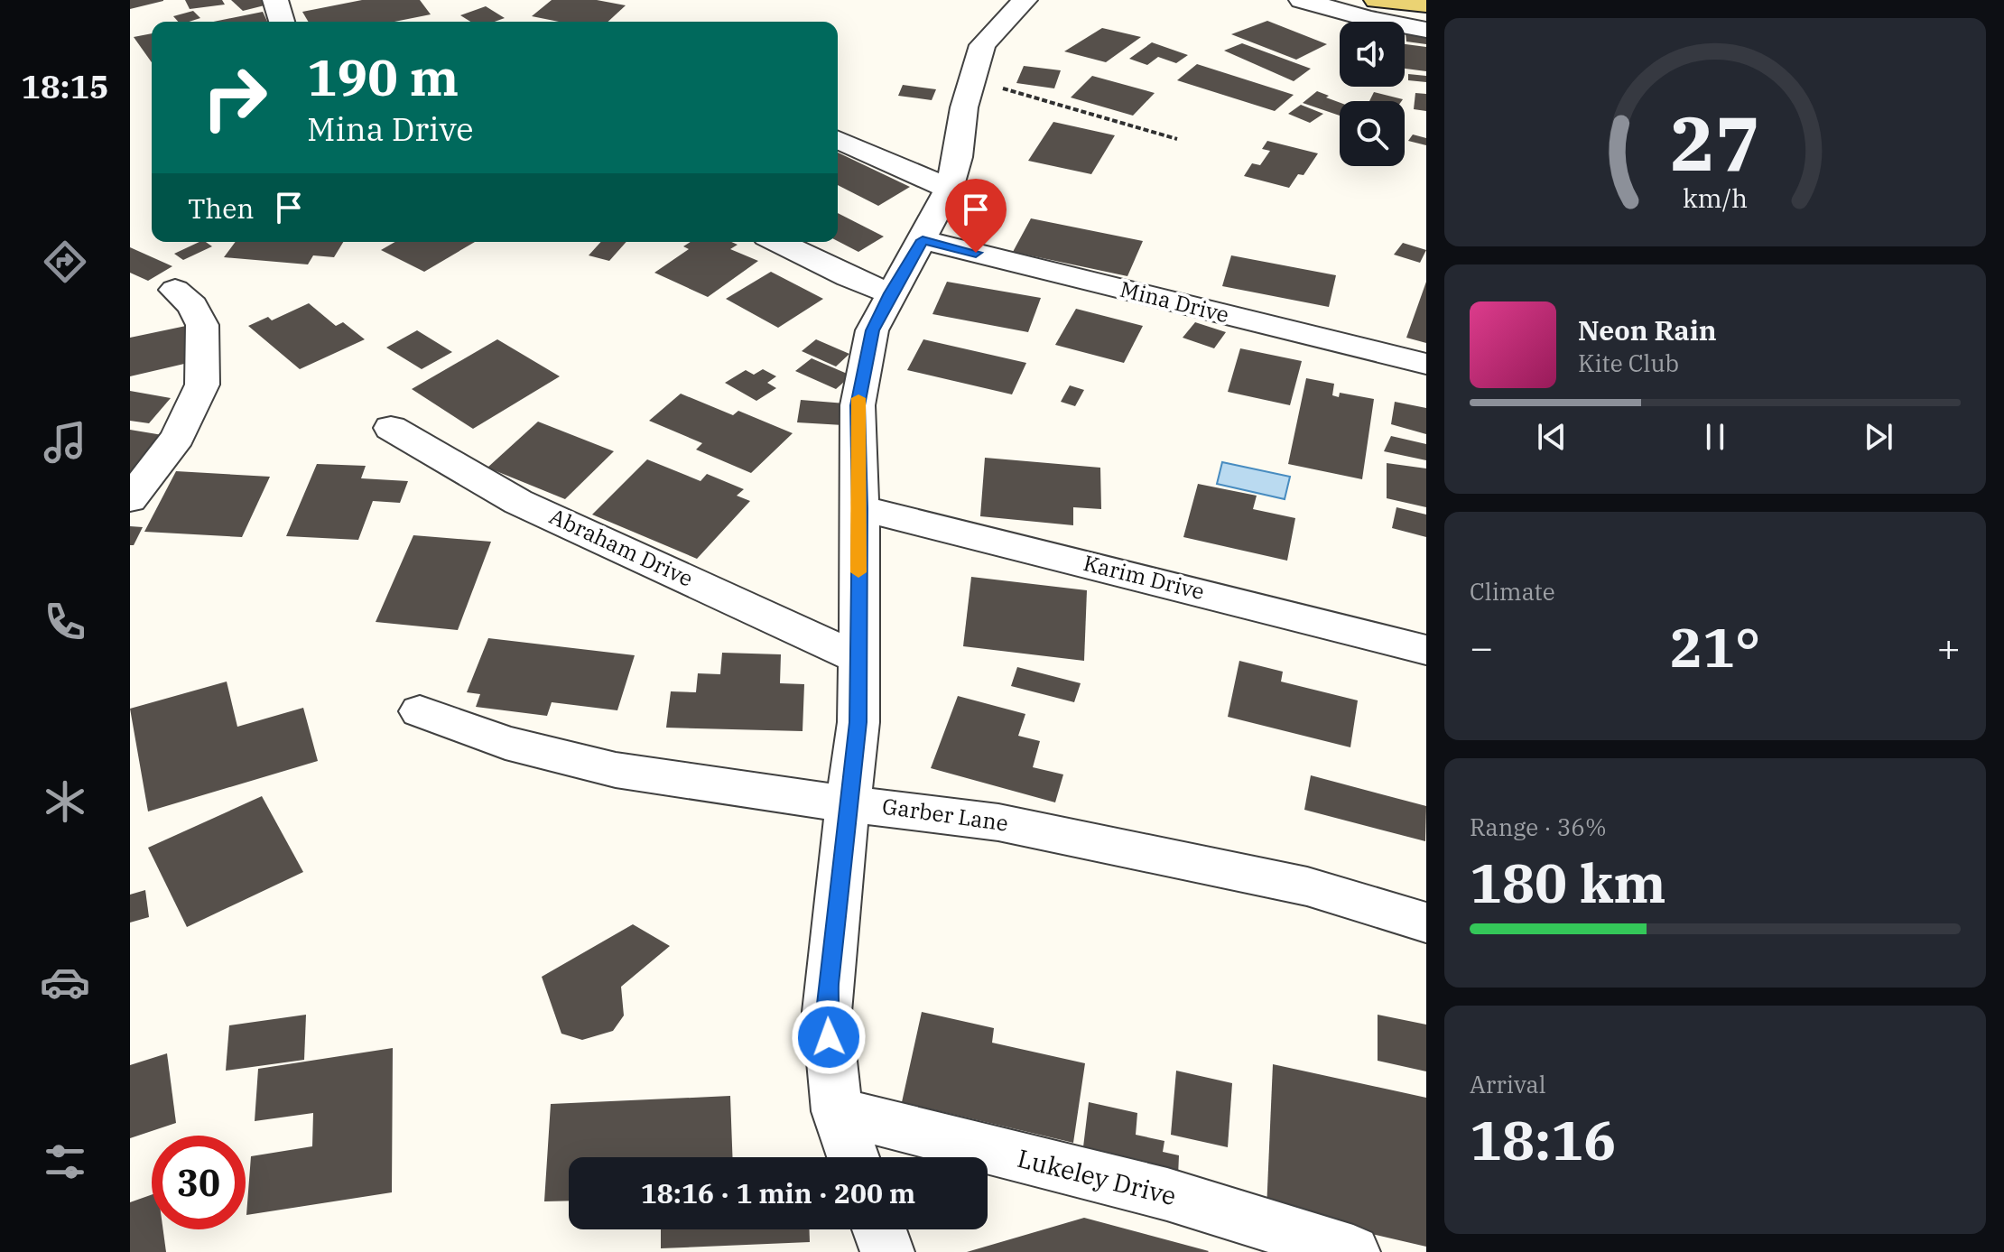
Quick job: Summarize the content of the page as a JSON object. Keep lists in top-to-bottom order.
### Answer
{
  "streets": {
    "street": [
      "Mina Drive",
      "Abraham Drive",
      "Karim Drive",
      "Garber Lane",
      "Lukeley Drive"
    ]
  },
  "page": {
    "tabs": "18:15",
    "turn": ["190 m", "Mina Drive"],
    "then": "Then",
    "song": ["Neon Rain", "Kite Club"],
    "tile": [
      "Climate",
      ["Range · 36%", "180 km"],
      ["Arrival", "18:16"]
    ],
    "heat": ["−", "21°", "+"],
    "limit": "30",
    "trip": "18:16 · 1 min · 200 m",
    "gauge": ["27", "km/h"]
  }
}
